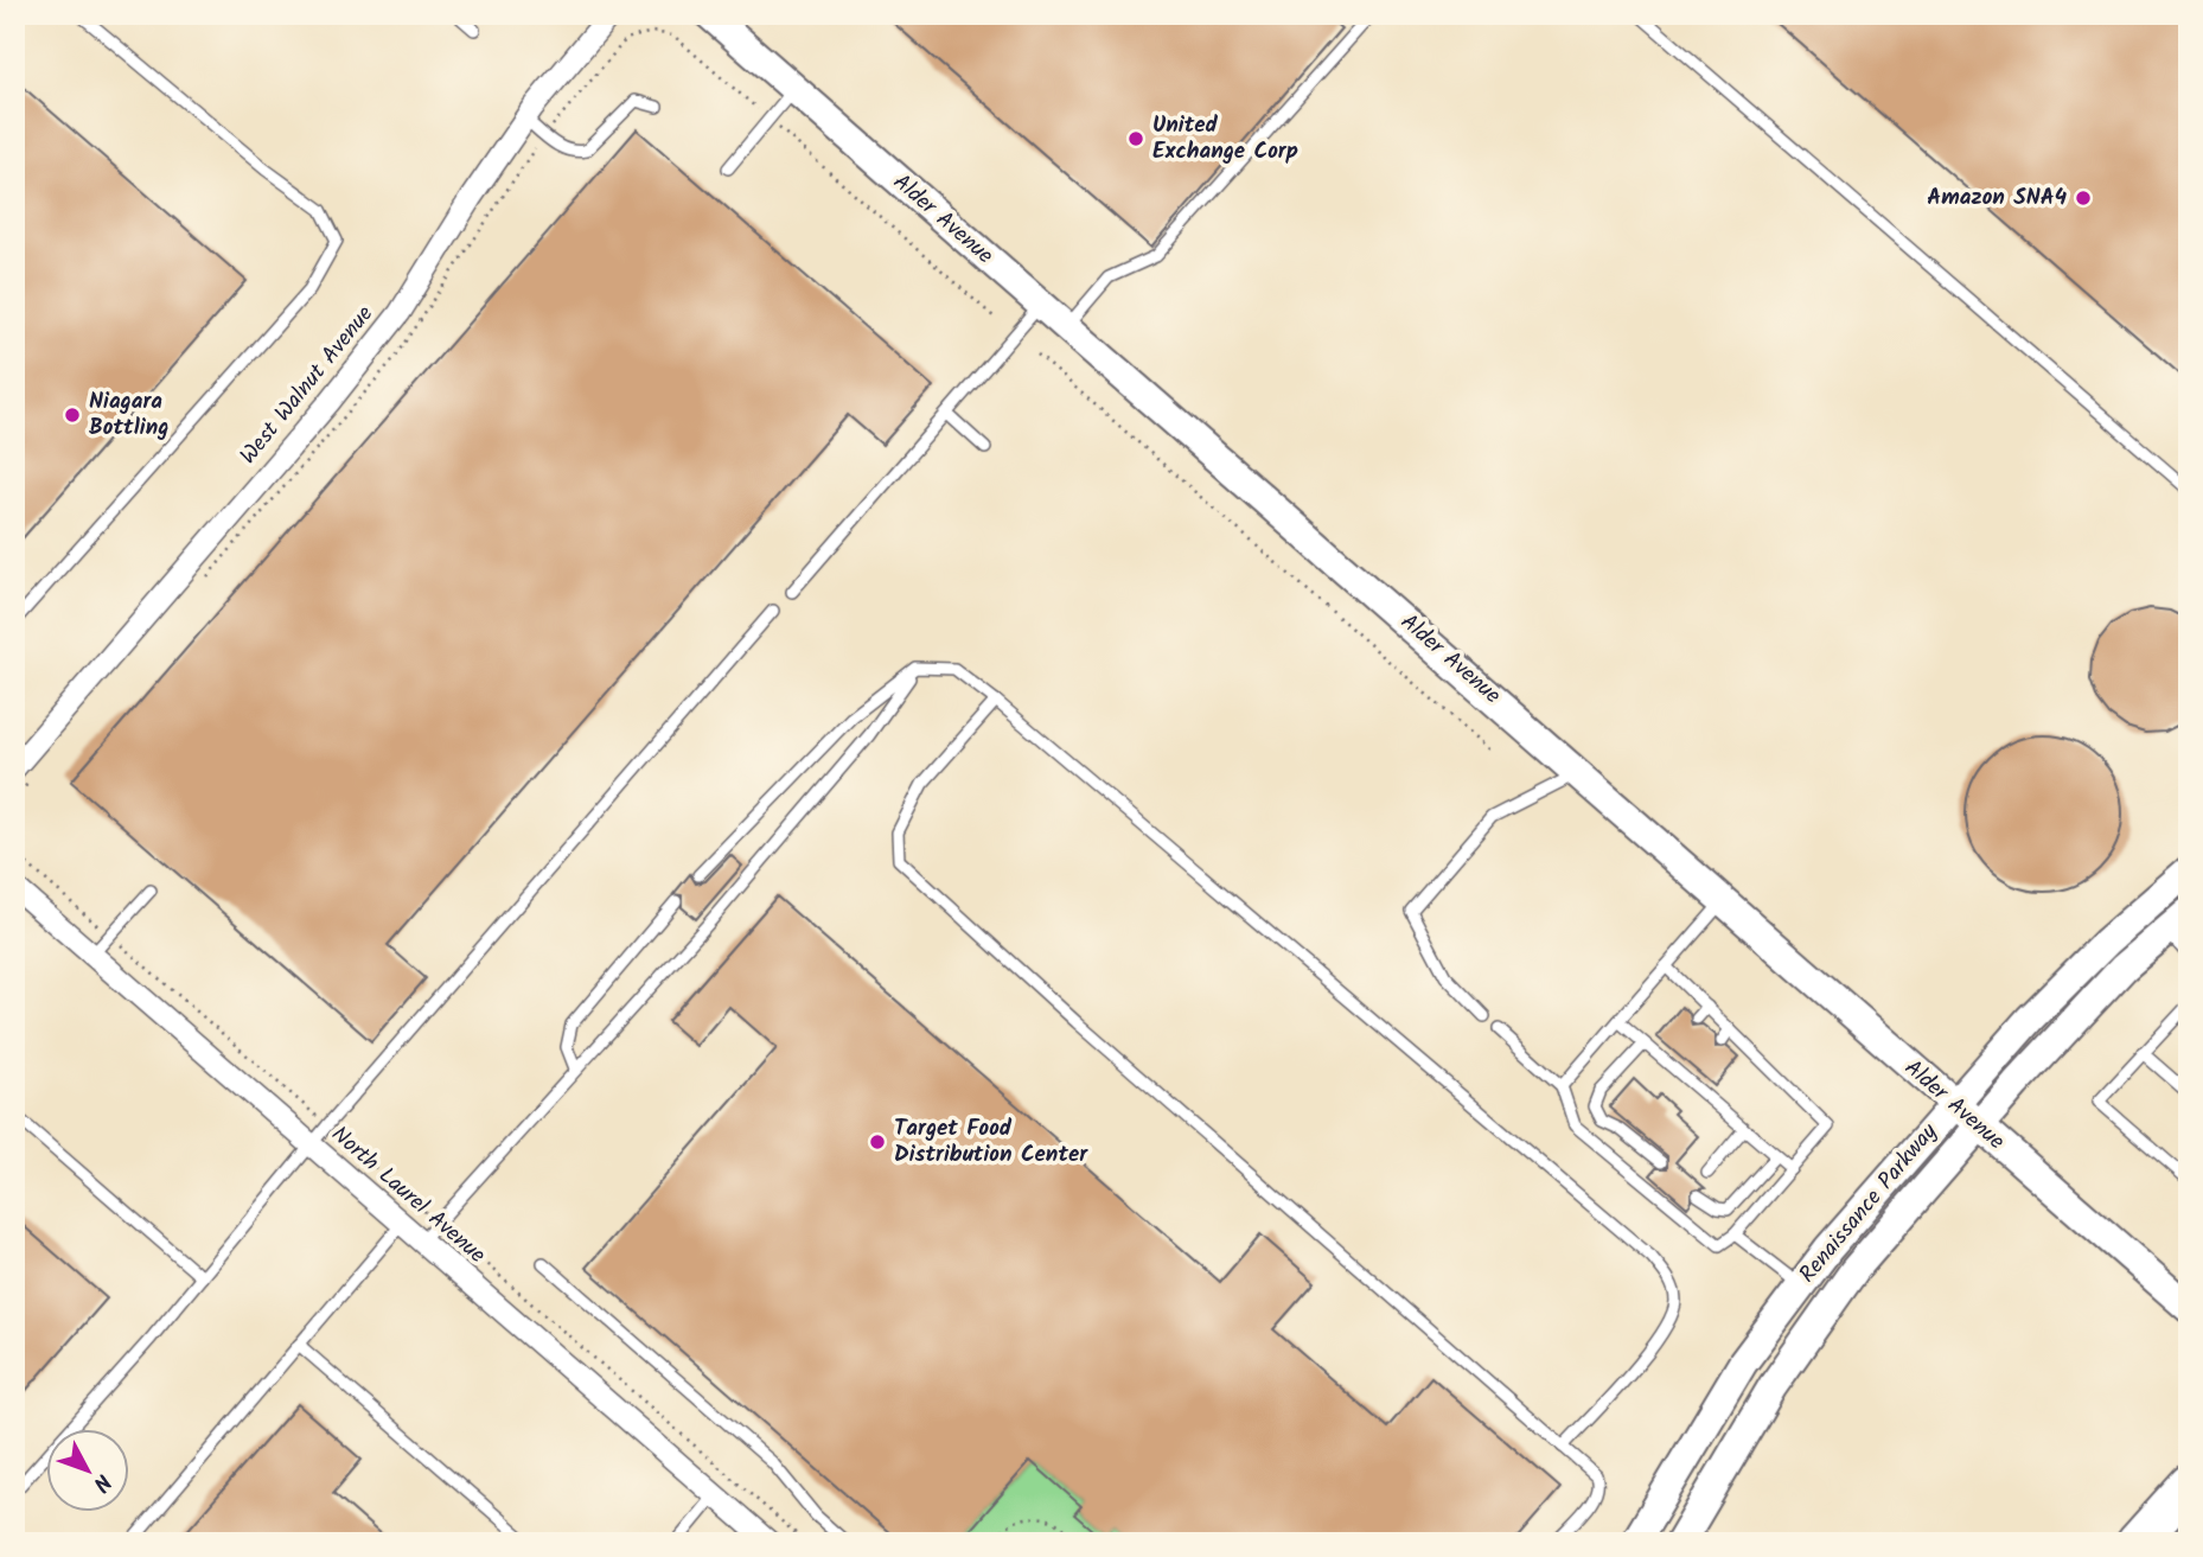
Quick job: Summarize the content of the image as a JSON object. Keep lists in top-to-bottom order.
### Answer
{
  "streets": {
    "main road": ["Alder Avenue", "Renaissance Parkway"],
    "street": ["West Walnut Avenue", "North Laurel Avenue"]
  },
  "crossings": [
    ["Alder Avenue", "Renaissance Parkway"]
  ],
  "places": [
    "United Exchange Corp",
    "Amazon SNA4",
    "Niagara Bottling",
    "Target Food Distribution Center"
  ],
  "north": "bottom right"
}
